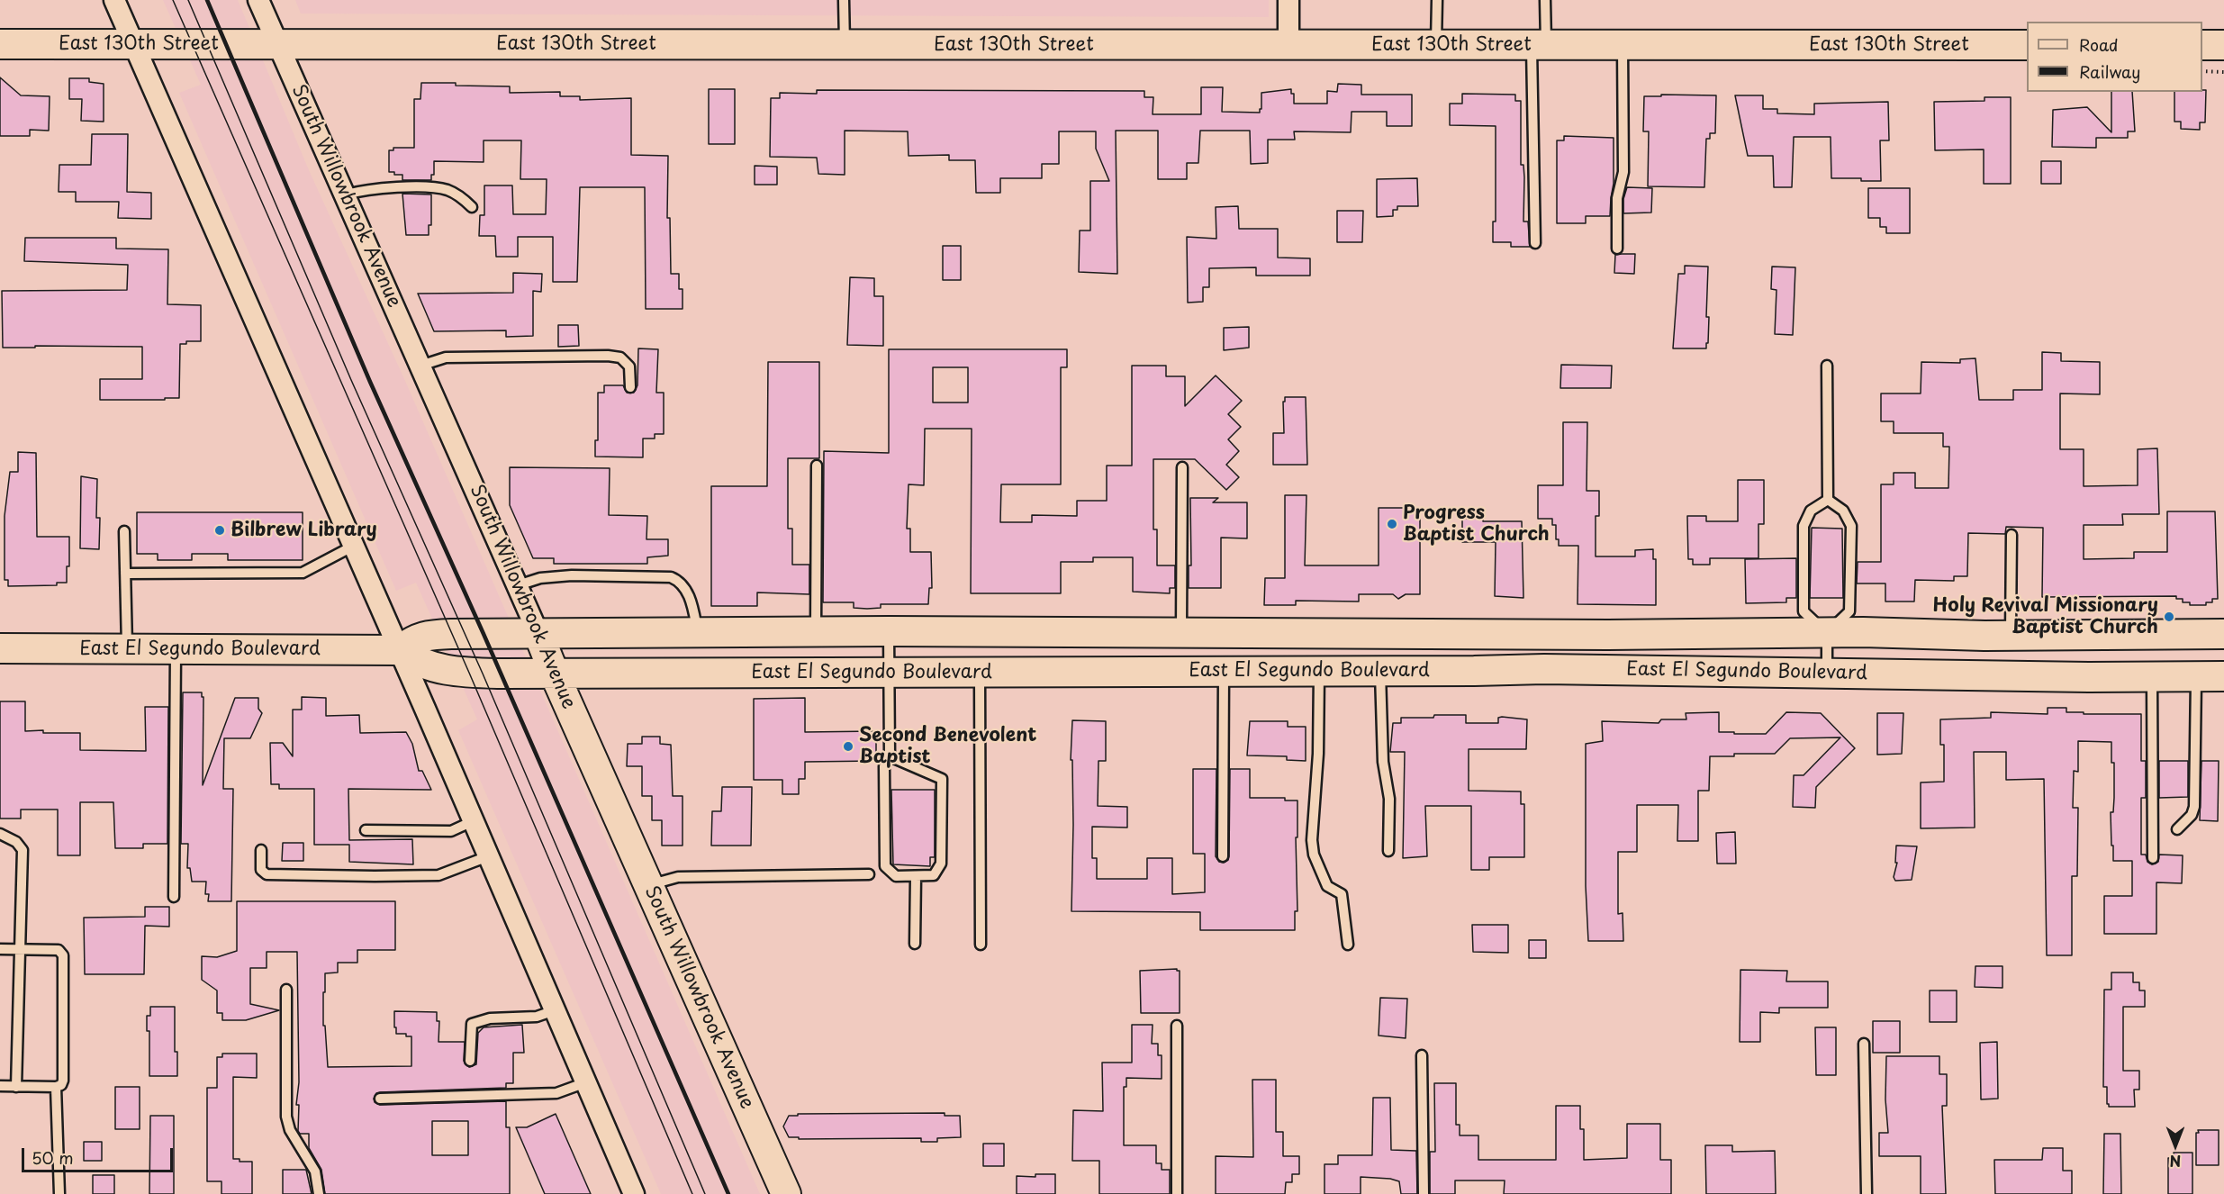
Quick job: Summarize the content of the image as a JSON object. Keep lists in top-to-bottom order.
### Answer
{
  "streets": {
    "main road": ["East 130th Street", "South Willowbrook Avenue", "East El Segundo Boulevard"]
  },
  "crossings": [
    ["East 130th Street", "South Willowbrook Avenue"],
    ["South Willowbrook Avenue", "East El Segundo Boulevard"]
  ],
  "places": [
    "Progress Baptist Church",
    "Bilbrew Library",
    "Holy Revival Missionary Baptist Church",
    "Second Benevolent Baptist"
  ],
  "legend": ["Road", "Railway"],
  "scale_bar": "50 m",
  "north": "bottom"
}
